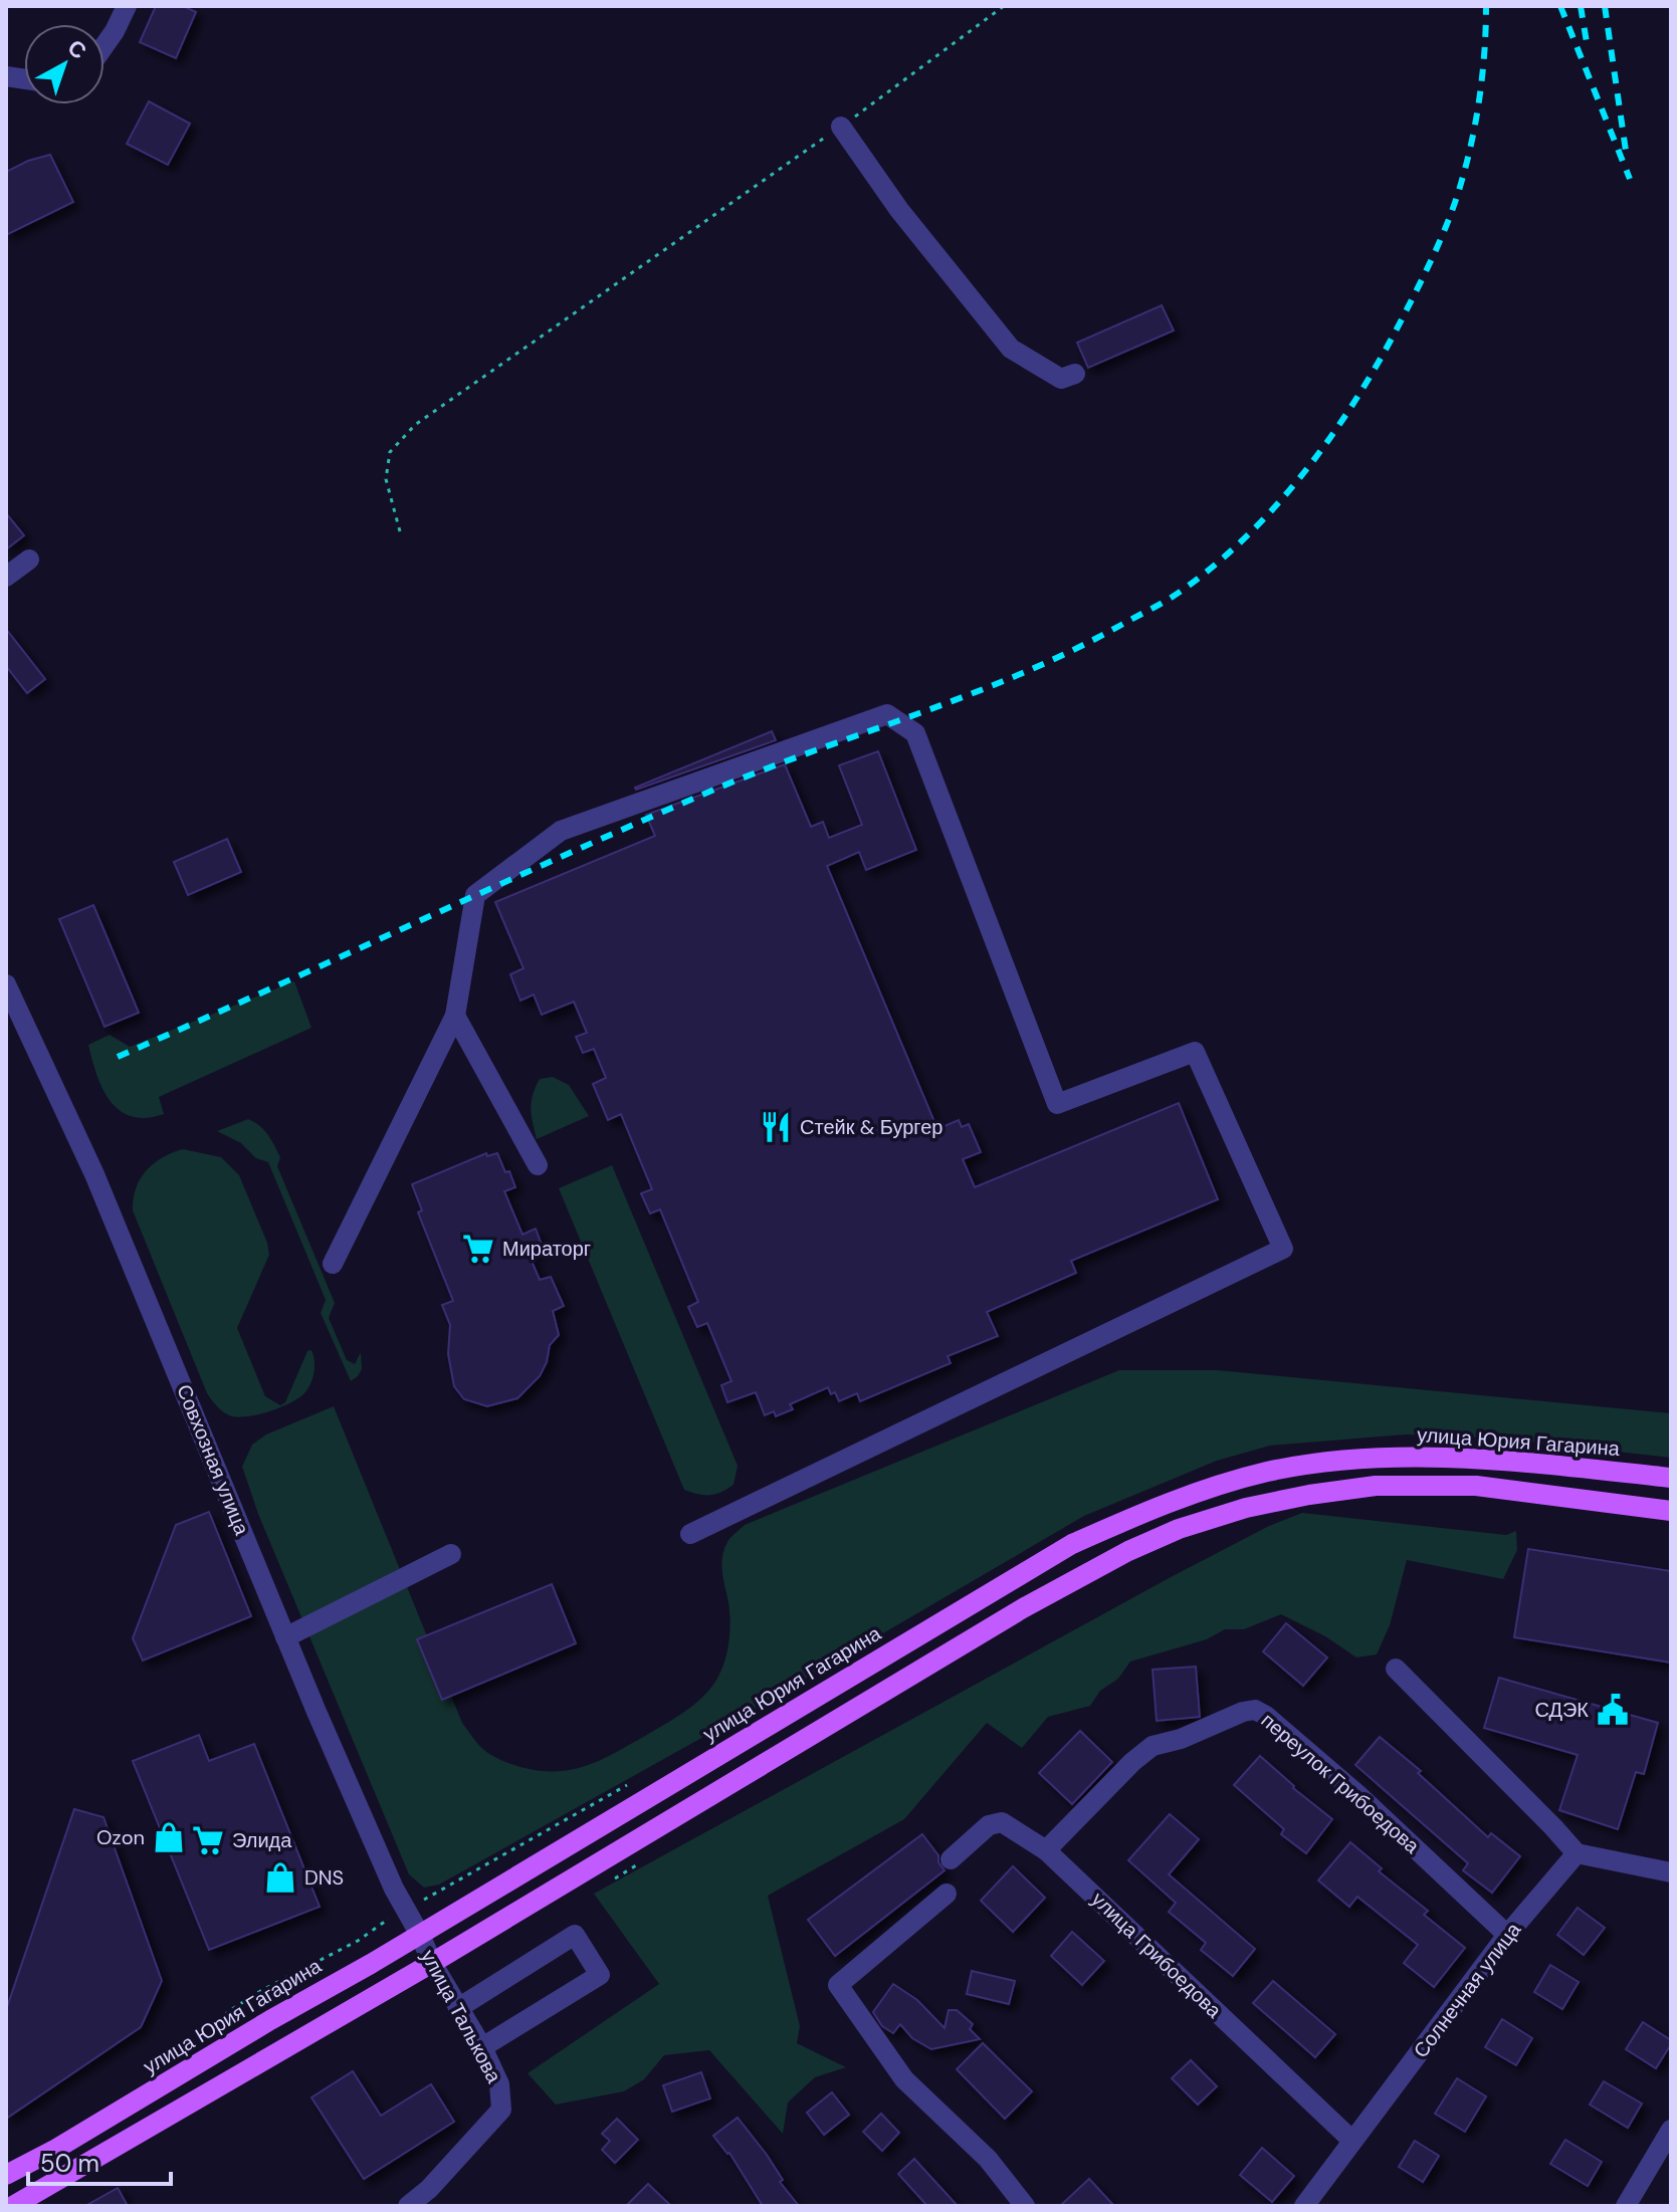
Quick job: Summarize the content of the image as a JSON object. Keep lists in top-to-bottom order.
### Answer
{
  "streets": {
    "main road": ["улица Юрия Гагарина"],
    "street": [
      "Совхозная улица",
      "переулок Грибоедова",
      "улица Грибоедова",
      "Солнечная улица",
      "улица Талькова"
    ]
  },
  "crossings": [
    ["улица Юрия Гагарина", "Совхозная улица"],
    ["улица Юрия Гагарина", "улица Талькова"],
    ["Совхозная улица", "улица Талькова"],
    ["переулок Грибоедова", "улица Грибоедова"],
    ["переулок Грибоедова", "Солнечная улица"],
    ["улица Грибоедова", "Солнечная улица"]
  ],
  "places": {
    "restaurant": ["Стейк & Бургер"],
    "supermarket": ["Мираторг", "Элида"],
    "public building": ["СДЭК"],
    "shop": ["Ozon", "DNS"]
  },
  "scale_bar": "50 m",
  "north": "top right"
}
